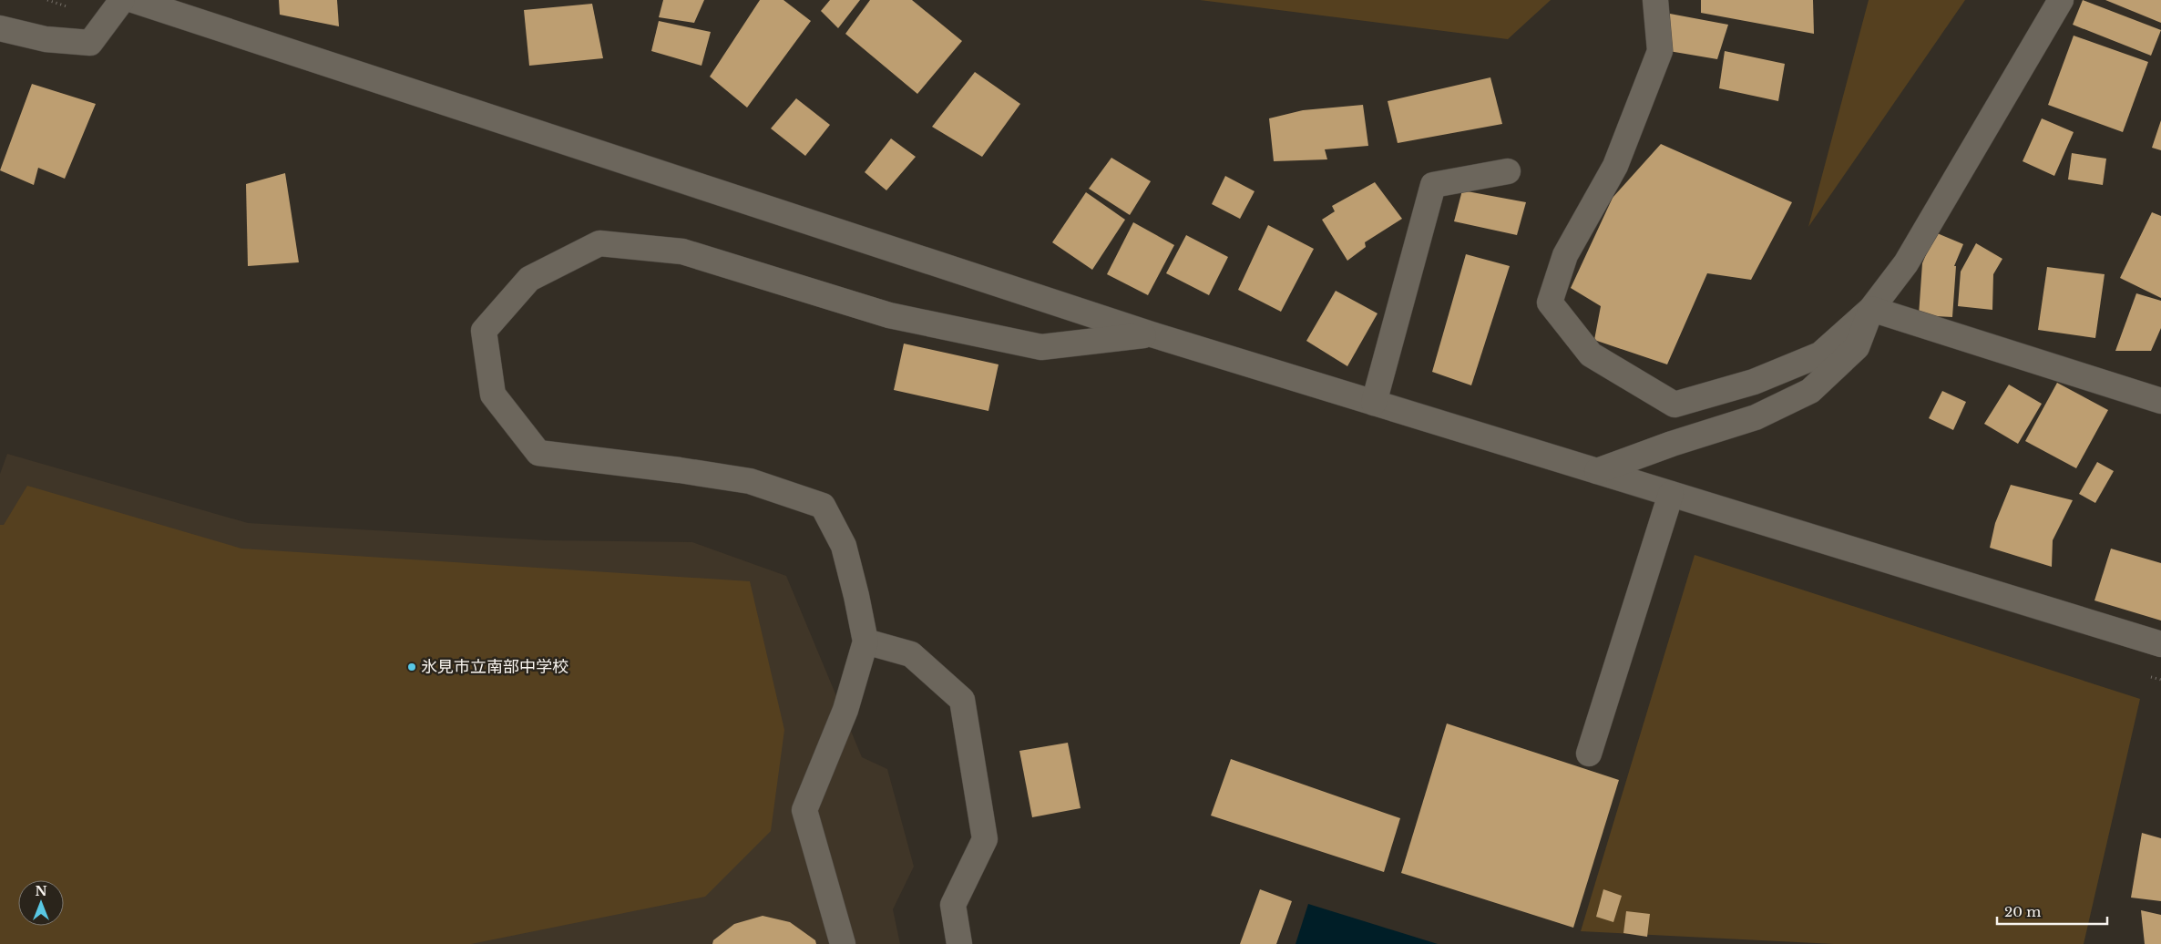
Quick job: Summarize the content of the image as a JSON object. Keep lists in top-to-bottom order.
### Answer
{
  "places": ["氷見市立南部中学校"],
  "scale_bar": "20 m",
  "north": "top"
}
